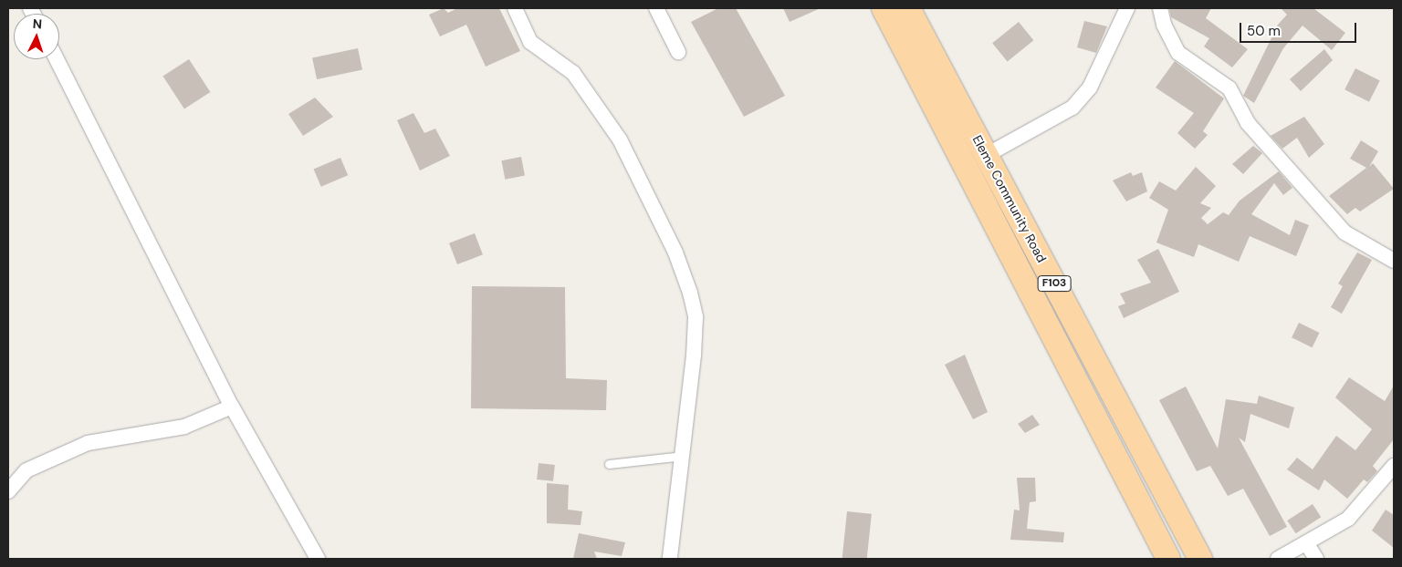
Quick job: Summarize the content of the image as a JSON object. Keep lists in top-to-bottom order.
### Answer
{
  "streets": {
    "main road": ["Eleme Community Road", "F103"]
  },
  "scale_bar": "50 m",
  "north": "top"
}
